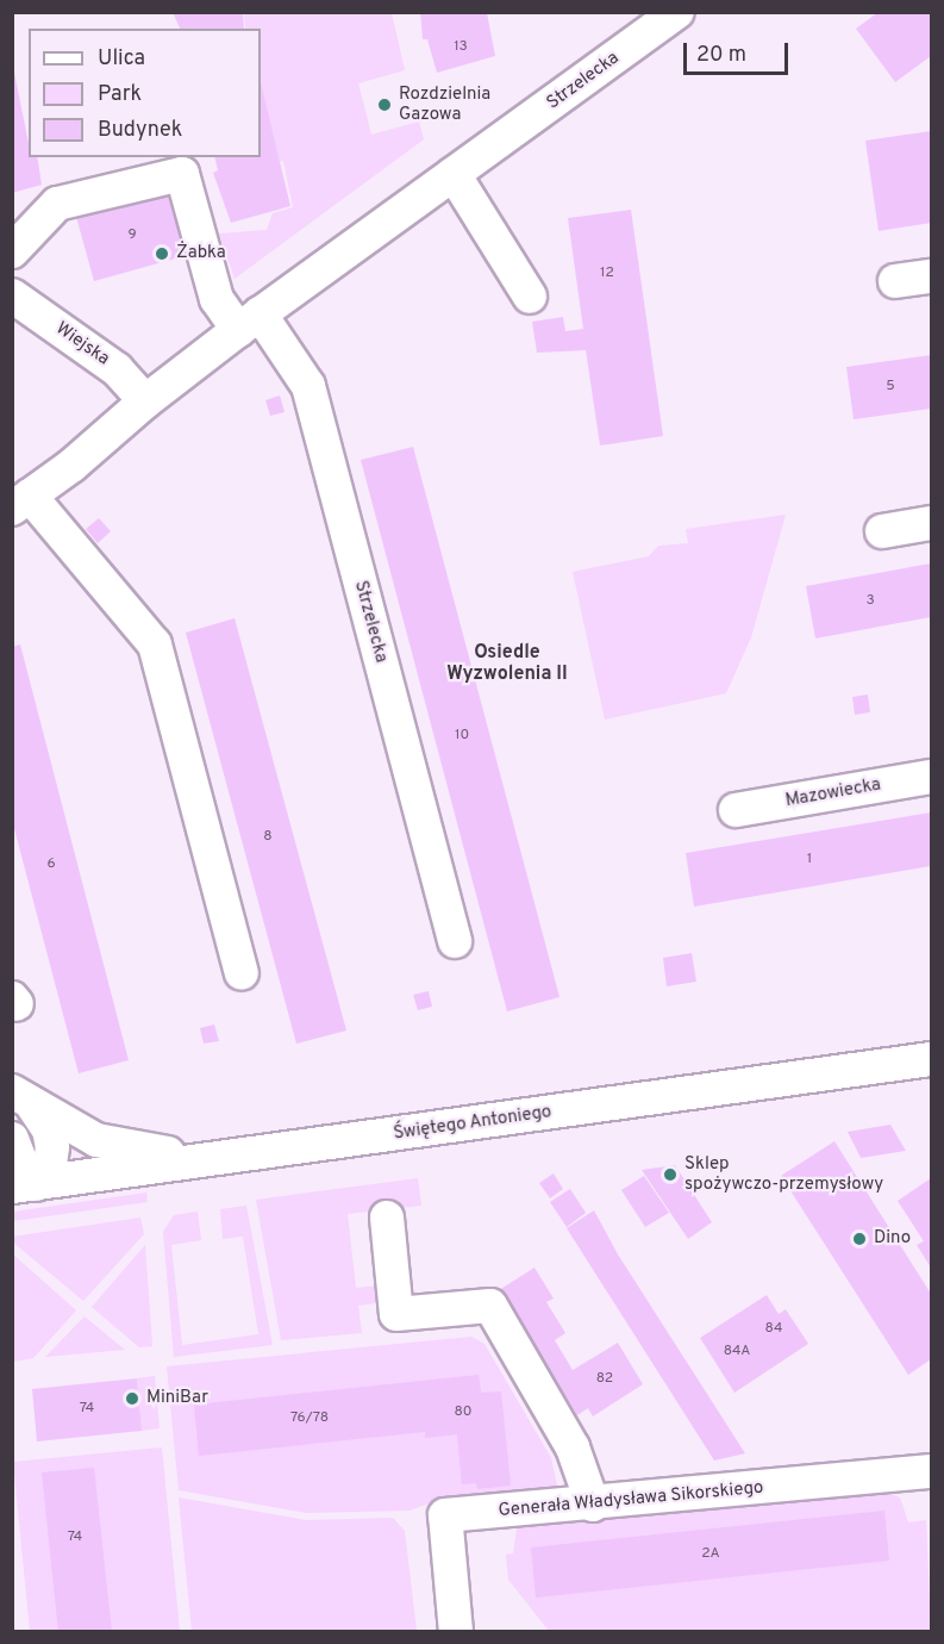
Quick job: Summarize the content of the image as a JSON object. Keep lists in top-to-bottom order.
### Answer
{
  "streets": {
    "street": [
      "Strzelecka",
      "Wiejska",
      "Mazowiecka",
      "Świętego Antoniego",
      "Generała Władysława Sikorskiego"
    ]
  },
  "crossings": [
    ["Strzelecka", "Wiejska"]
  ],
  "districts": ["Osiedle Wyzwolenia II"],
  "places": [
    "Rozdzielnia Gazowa",
    "Żabka",
    "Sklep spożywczo-przemysłowy",
    "Dino",
    "MiniBar"
  ],
  "house_numbers": [
    "13",
    "9",
    "12",
    "5",
    "3",
    "10",
    "8",
    "1",
    "6",
    "84",
    "84A",
    "82",
    "74",
    "80",
    "76/78",
    "74",
    "2A"
  ],
  "legend": ["Ulica", "Park", "Budynek"],
  "scale_bar": "20 m"
}
